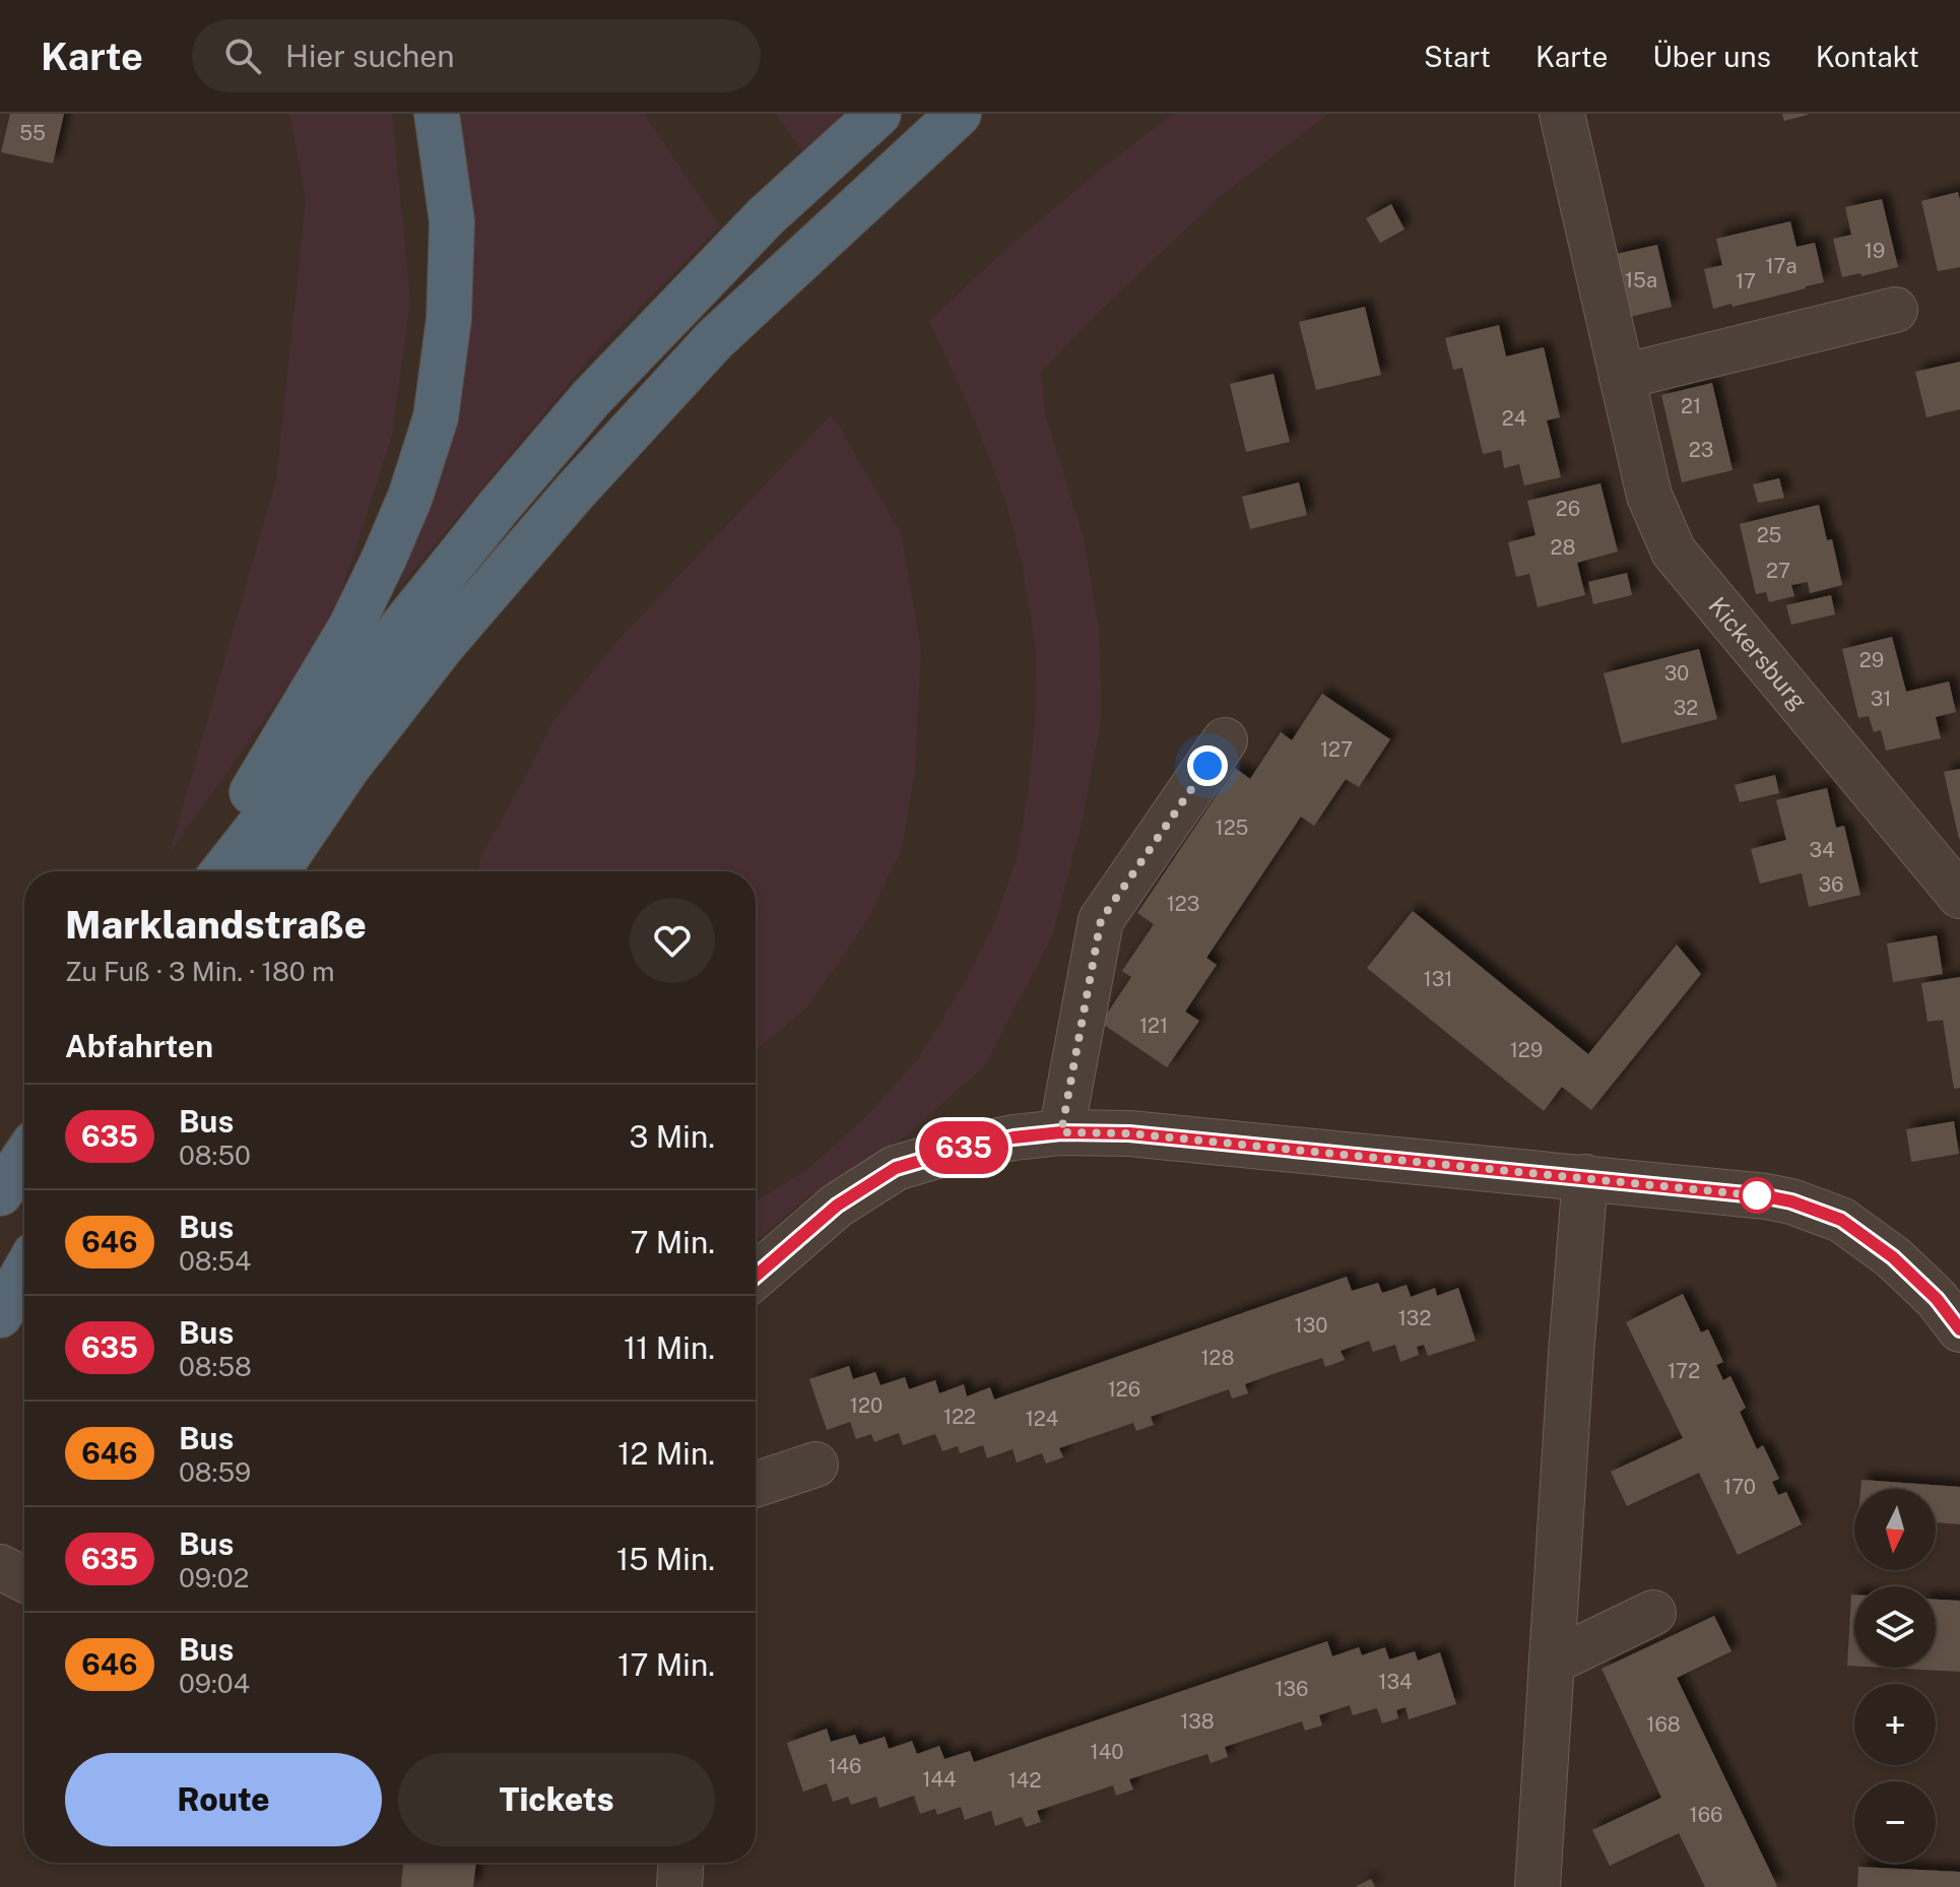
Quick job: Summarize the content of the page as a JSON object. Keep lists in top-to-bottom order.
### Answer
{
  "streets": {
    "street": ["Kickersburg"]
  },
  "lines": ["bus line 635"],
  "house_numbers": [
    "55",
    "19",
    "17a",
    "15a",
    "17",
    "21",
    "24",
    "23",
    "26",
    "25",
    "28",
    "27",
    "29",
    "30",
    "31",
    "32",
    "127",
    "125",
    "34",
    "36",
    "123",
    "131",
    "121",
    "129",
    "132",
    "130",
    "128",
    "172",
    "126",
    "120",
    "122",
    "124",
    "170",
    "134",
    "136",
    "138",
    "168",
    "140",
    "146",
    "144",
    "142",
    "166"
  ],
  "north": "bottom",
  "page": {
    "header": "Karte",
    "search": "Hier suchen",
    "nav": [
      "Start",
      "Karte",
      "Über uns",
      "Kontakt"
    ],
    "on_map": "635",
    "heading": [
      ["Marklandstraße", "Zu Fuß · 3 Min. · 180 m"],
      "Abfahrten"
    ],
    "list": [
      {
        "mark": "635",
        "name": "Bus",
        "note": "08:50",
        "value": "3 Min."
      },
      {
        "mark": "646",
        "name": "Bus",
        "note": "08:54",
        "value": "7 Min."
      },
      {
        "mark": "635",
        "name": "Bus",
        "note": "08:58",
        "value": "11 Min."
      },
      {
        "mark": "646",
        "name": "Bus",
        "note": "08:59",
        "value": "12 Min."
      },
      {
        "mark": "635",
        "name": "Bus",
        "note": "09:02",
        "value": "15 Min."
      },
      {
        "mark": "646",
        "name": "Bus",
        "note": "09:04",
        "value": "17 Min."
      }
    ],
    "map_buttons": ["+", "−"],
    "buttons": ["Route", "Tickets"]
  }
}
